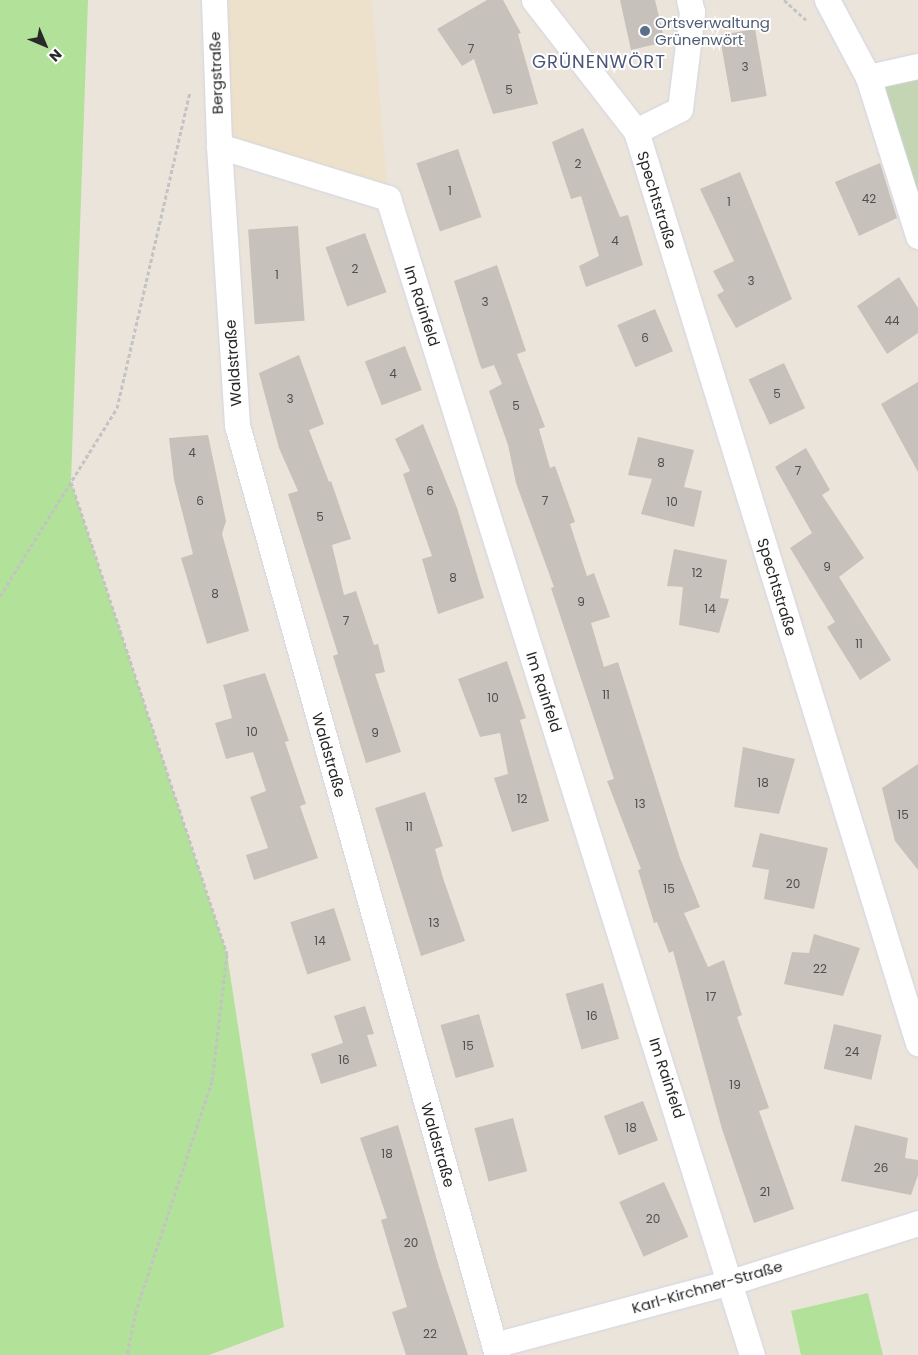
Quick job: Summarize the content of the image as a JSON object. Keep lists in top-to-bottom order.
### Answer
{
  "streets": {
    "street": [
      "Bergstraße",
      "Spechtstraße",
      "Im Rainfeld",
      "Waldstraße",
      "Karl-Kirchner-Straße"
    ]
  },
  "crossings": [
    ["Bergstraße", "Im Rainfeld"],
    ["Bergstraße", "Waldstraße"],
    ["Im Rainfeld", "Waldstraße"],
    ["Im Rainfeld", "Karl-Kirchner-Straße"],
    ["Waldstraße", "Karl-Kirchner-Straße"]
  ],
  "districts": ["GRÜNENWÖRT"],
  "places": ["Ortsverwaltung Grünenwört"],
  "house_numbers": [
    "7",
    "3",
    "5",
    "2",
    "1",
    "42",
    "1",
    "4",
    "2",
    "1",
    "3",
    "3",
    "44",
    "6",
    "4",
    "5",
    "3",
    "5",
    "4",
    "8",
    "7",
    "6",
    "6",
    "7",
    "10",
    "5",
    "9",
    "12",
    "8",
    "8",
    "9",
    "14",
    "7",
    "11",
    "11",
    "10",
    "10",
    "9",
    "18",
    "12",
    "13",
    "15",
    "11",
    "20",
    "15",
    "13",
    "14",
    "22",
    "17",
    "16",
    "15",
    "24",
    "16",
    "19",
    "18",
    "18",
    "26",
    "21",
    "20",
    "20",
    "22"
  ],
  "north": "bottom right"
}
